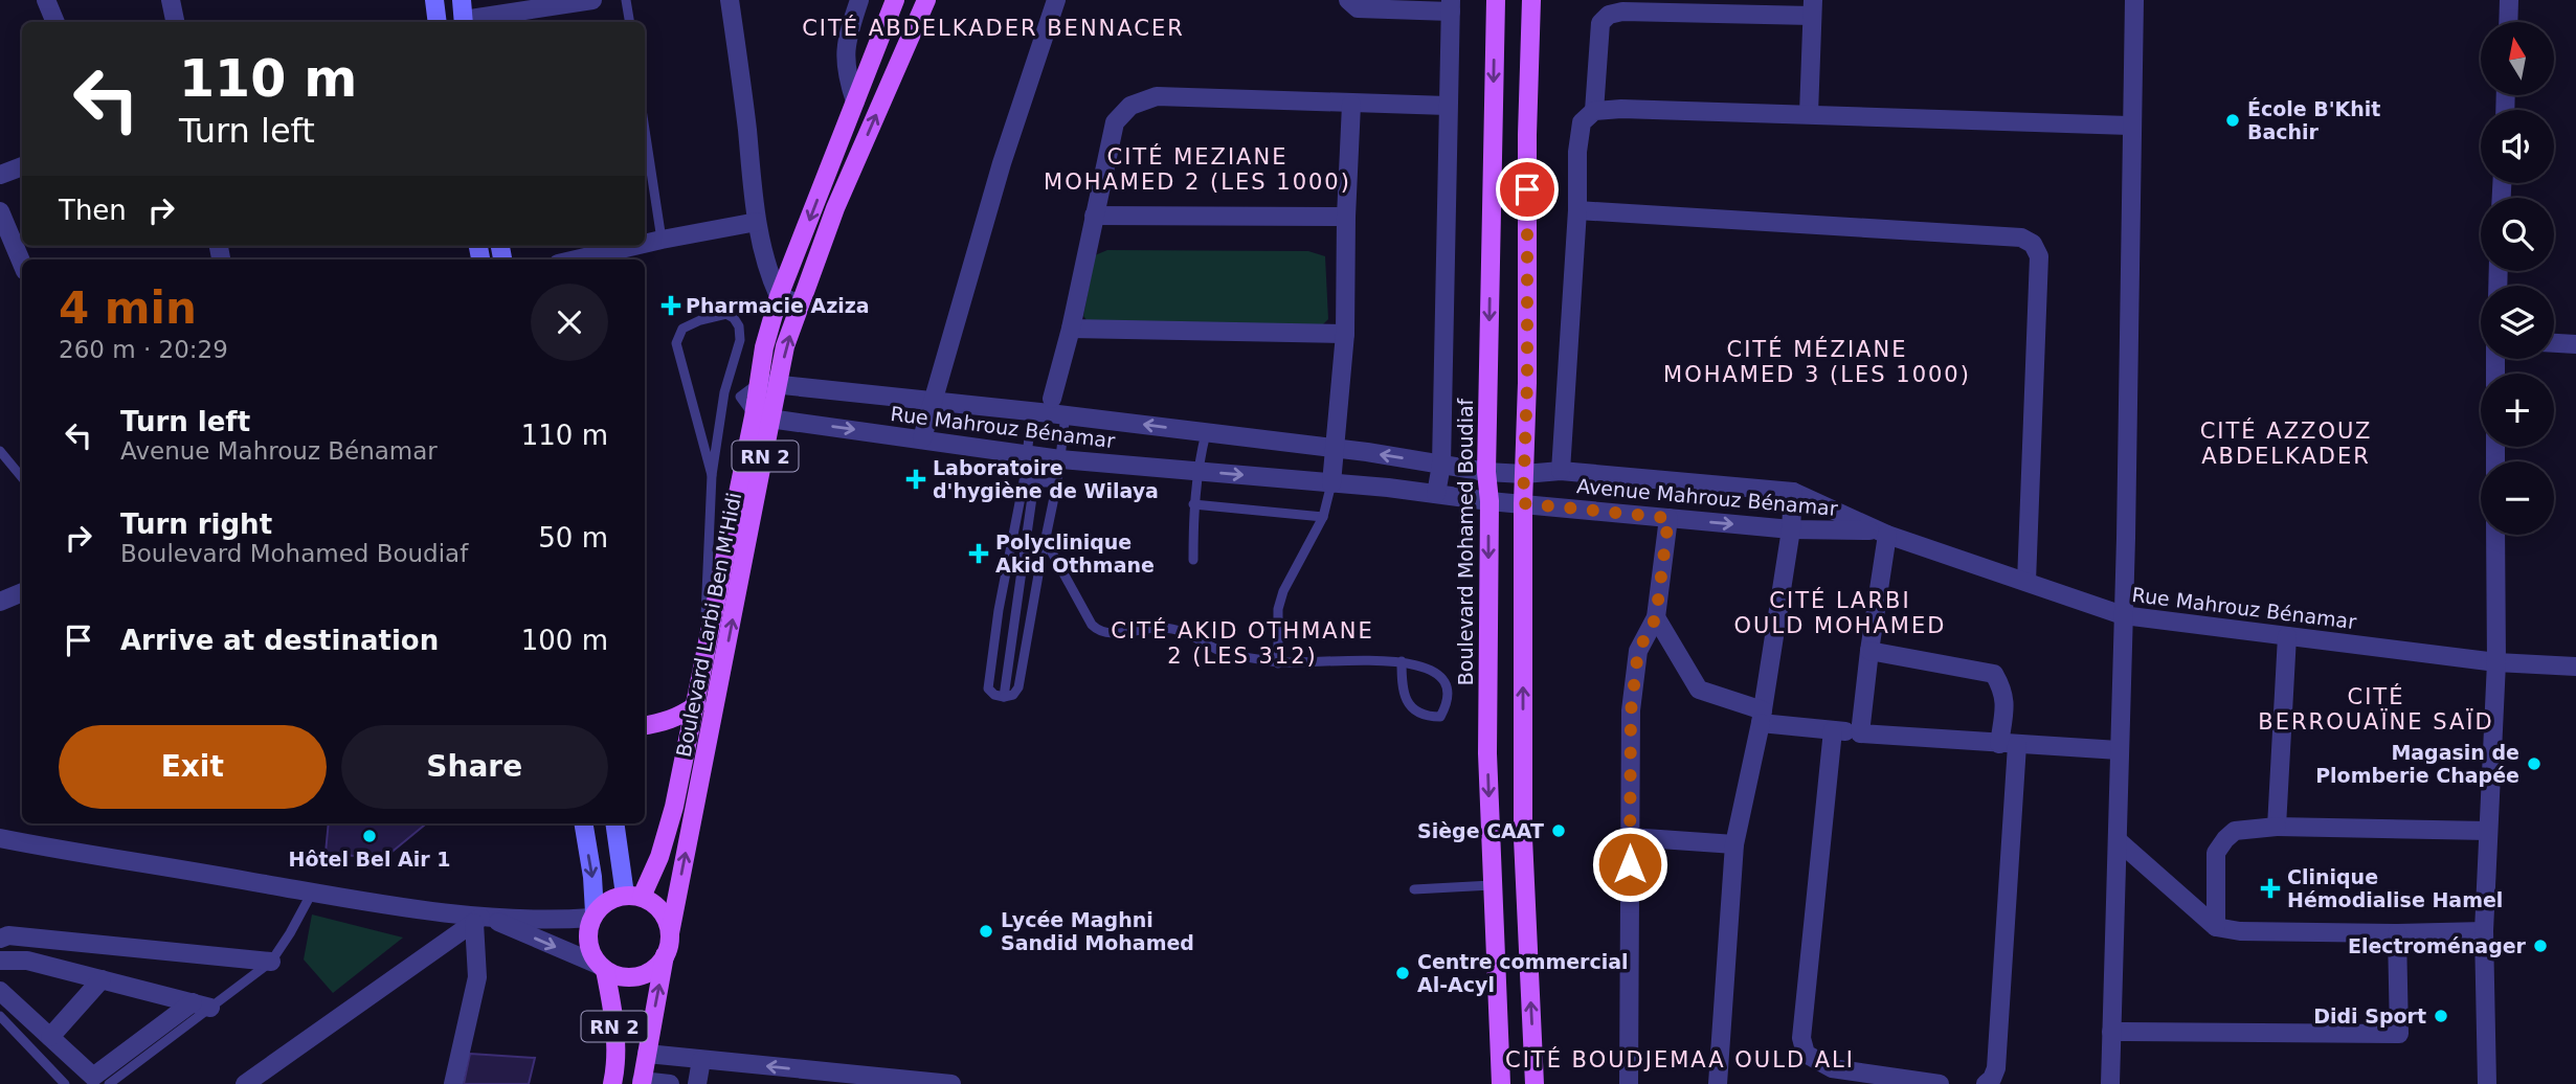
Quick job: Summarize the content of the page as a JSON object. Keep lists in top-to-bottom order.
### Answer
{
  "streets": {
    "main road": ["RN 2", "Boulevard Mohamed Boudiaf", "Boulevard Larbi Ben M'Hidi"],
    "street": ["Rue Mahrouz Bénamar", "Avenue Mahrouz Bénamar"]
  },
  "crossings": [
    ["Rue Mahrouz Bénamar", "Avenue Mahrouz Bénamar"],
    ["Rue Mahrouz Bénamar", "Boulevard Mohamed Boudiaf"],
    ["Rue Mahrouz Bénamar", "Boulevard Larbi Ben M'Hidi"],
    ["RN 2", "Boulevard Larbi Ben M'Hidi"],
    ["Avenue Mahrouz Bénamar", "Boulevard Mohamed Boudiaf"]
  ],
  "districts": [
    "CITÉ ABDELKADER BENNACER",
    "CITÉ MEZIANE MOHAMED 2 (LES 1000)",
    "CITÉ MÉZIANE MOHAMED 3 (LES 1000)",
    "CITÉ AZZOUZ ABDELKADER",
    "CITÉ LARBI OULD MOHAMED",
    "CITÉ AKID OTHMANE 2 (LES 312)",
    "CITÉ BERROUAÏNE SAÏD",
    "CITÉ BOUDJEMAA OULD ALI"
  ],
  "places": {
    "other": [
      "École B'Khit Bachir",
      "Magasin de Plomberie Chapée",
      "Siège CAAT",
      "Hôtel Bel Air 1",
      "Lycée Maghni Sandid Mohamed",
      "Electroménager",
      "Centre commercial Al-Acyl",
      "Didi Sport"
    ],
    "health": [
      "Pharmacie Aziza",
      "Laboratoire d'hygiène de Wilaya",
      "Polyclinique Akid Othmane",
      "Clinique Hémodialise Hamel"
    ]
  },
  "north": "top",
  "page": {
    "map_buttons": ["+", "−"],
    "turn": ["110 m", "Turn left"],
    "then": "Then",
    "heading": ["4 min", "260 m · 20:29"],
    "list": [
      {
        "name": "Turn left",
        "note": "Avenue Mahrouz Bénamar",
        "value": "110 m"
      },
      {
        "name": "Turn right",
        "note": "Boulevard Mohamed Boudiaf",
        "value": "50 m"
      },
      {
        "name": "Arrive at destination",
        "value": "100 m"
      }
    ],
    "buttons": ["Exit", "Share"]
  }
}
